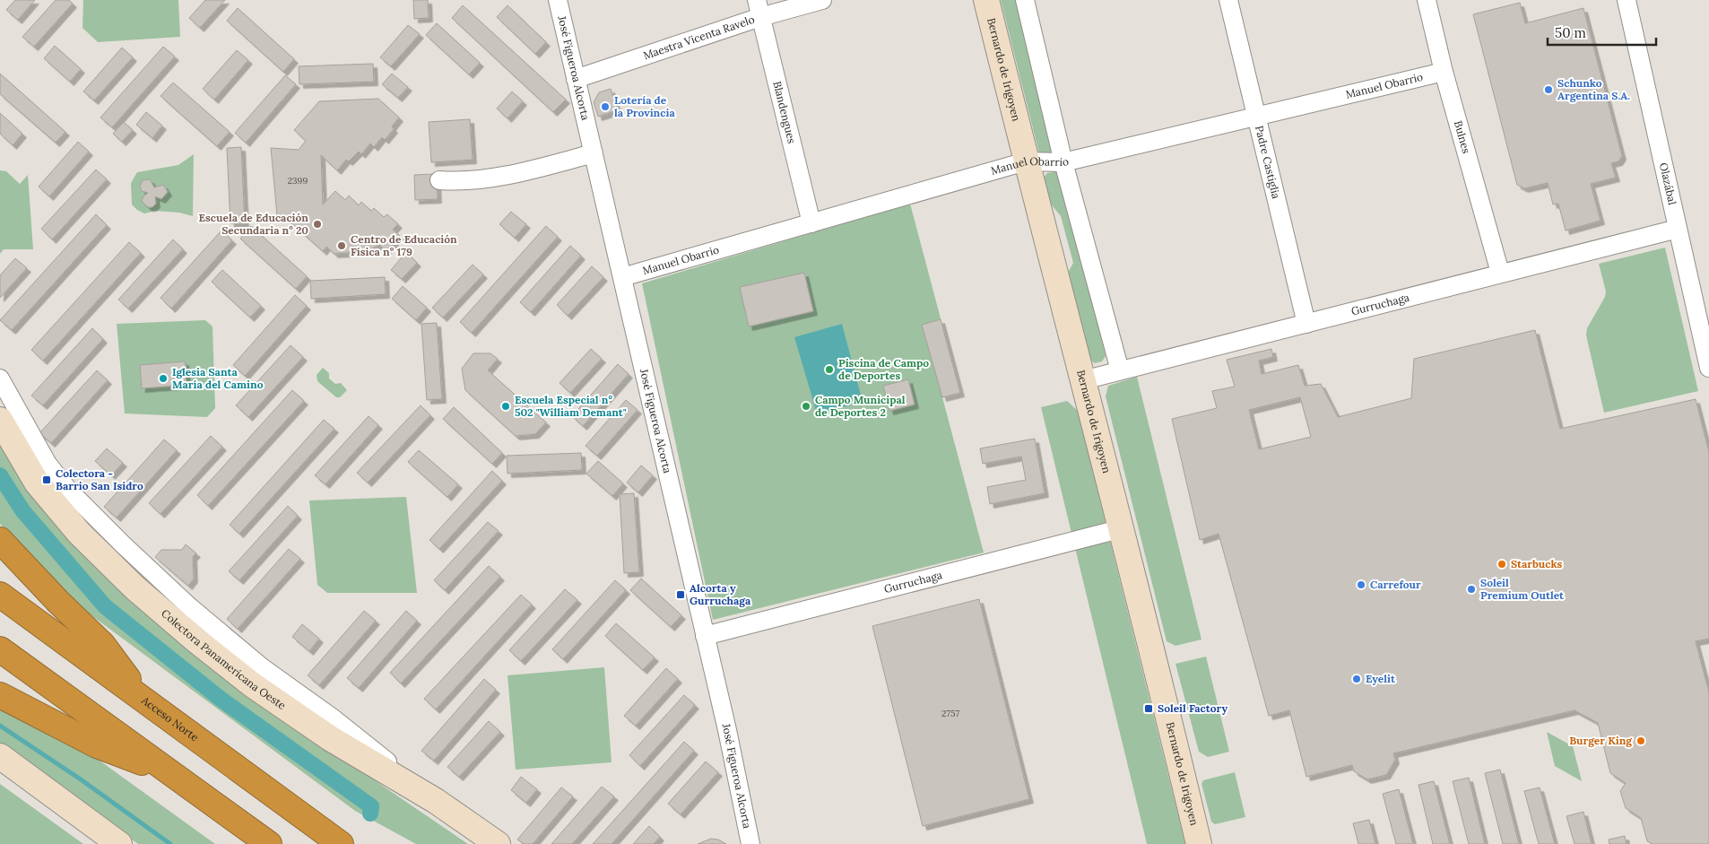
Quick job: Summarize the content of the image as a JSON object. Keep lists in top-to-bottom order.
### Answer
{
  "streets": {
    "highway": ["Acceso Norte"],
    "street": [
      "Maestra Vicenta Ravelo",
      "José Figueroa Alcorta",
      "Bernardo de Irigoyen",
      "Manuel Obarrio",
      "Blandengues",
      "Bulnes",
      "Padre Castiglia",
      "Olazábal",
      "Gurruchaga",
      "Colectora Panamericana Oeste"
    ]
  },
  "crossings": [
    ["Maestra Vicenta Ravelo", "José Figueroa Alcorta"],
    ["Maestra Vicenta Ravelo", "Blandengues"],
    ["José Figueroa Alcorta", "Manuel Obarrio"],
    ["José Figueroa Alcorta", "Gurruchaga"],
    ["Bernardo de Irigoyen", "Manuel Obarrio"],
    ["Bernardo de Irigoyen", "Gurruchaga"],
    ["Manuel Obarrio", "Blandengues"],
    ["Manuel Obarrio", "Bulnes"],
    ["Manuel Obarrio", "Padre Castiglia"],
    ["Bulnes", "Gurruchaga"],
    ["Padre Castiglia", "Gurruchaga"],
    ["Olazábal", "Gurruchaga"]
  ],
  "places": {
    "other": [
      "Schunko Argentina S.A.",
      "Lotería de la Provincia",
      "Escuela de Educación Secundaria nº 20",
      "Centro de Educación Física nº 179",
      "Piscina de Campo de Deportes",
      "Iglesia Santa María del Camino",
      "Escuela Especial n° 502 \"William Demant\"",
      "Campo Municipal de Deportes 2",
      "Starbucks",
      "Carrefour",
      "Soleil Premium Outlet",
      "Eyelit",
      "Burger King"
    ],
    "transit": ["Colectora - Barrio San Isidro", "Alcorta y Gurruchaga", "Soleil Factory"]
  },
  "house_numbers": ["2399", "2757"],
  "scale_bar": "50 m"
}
